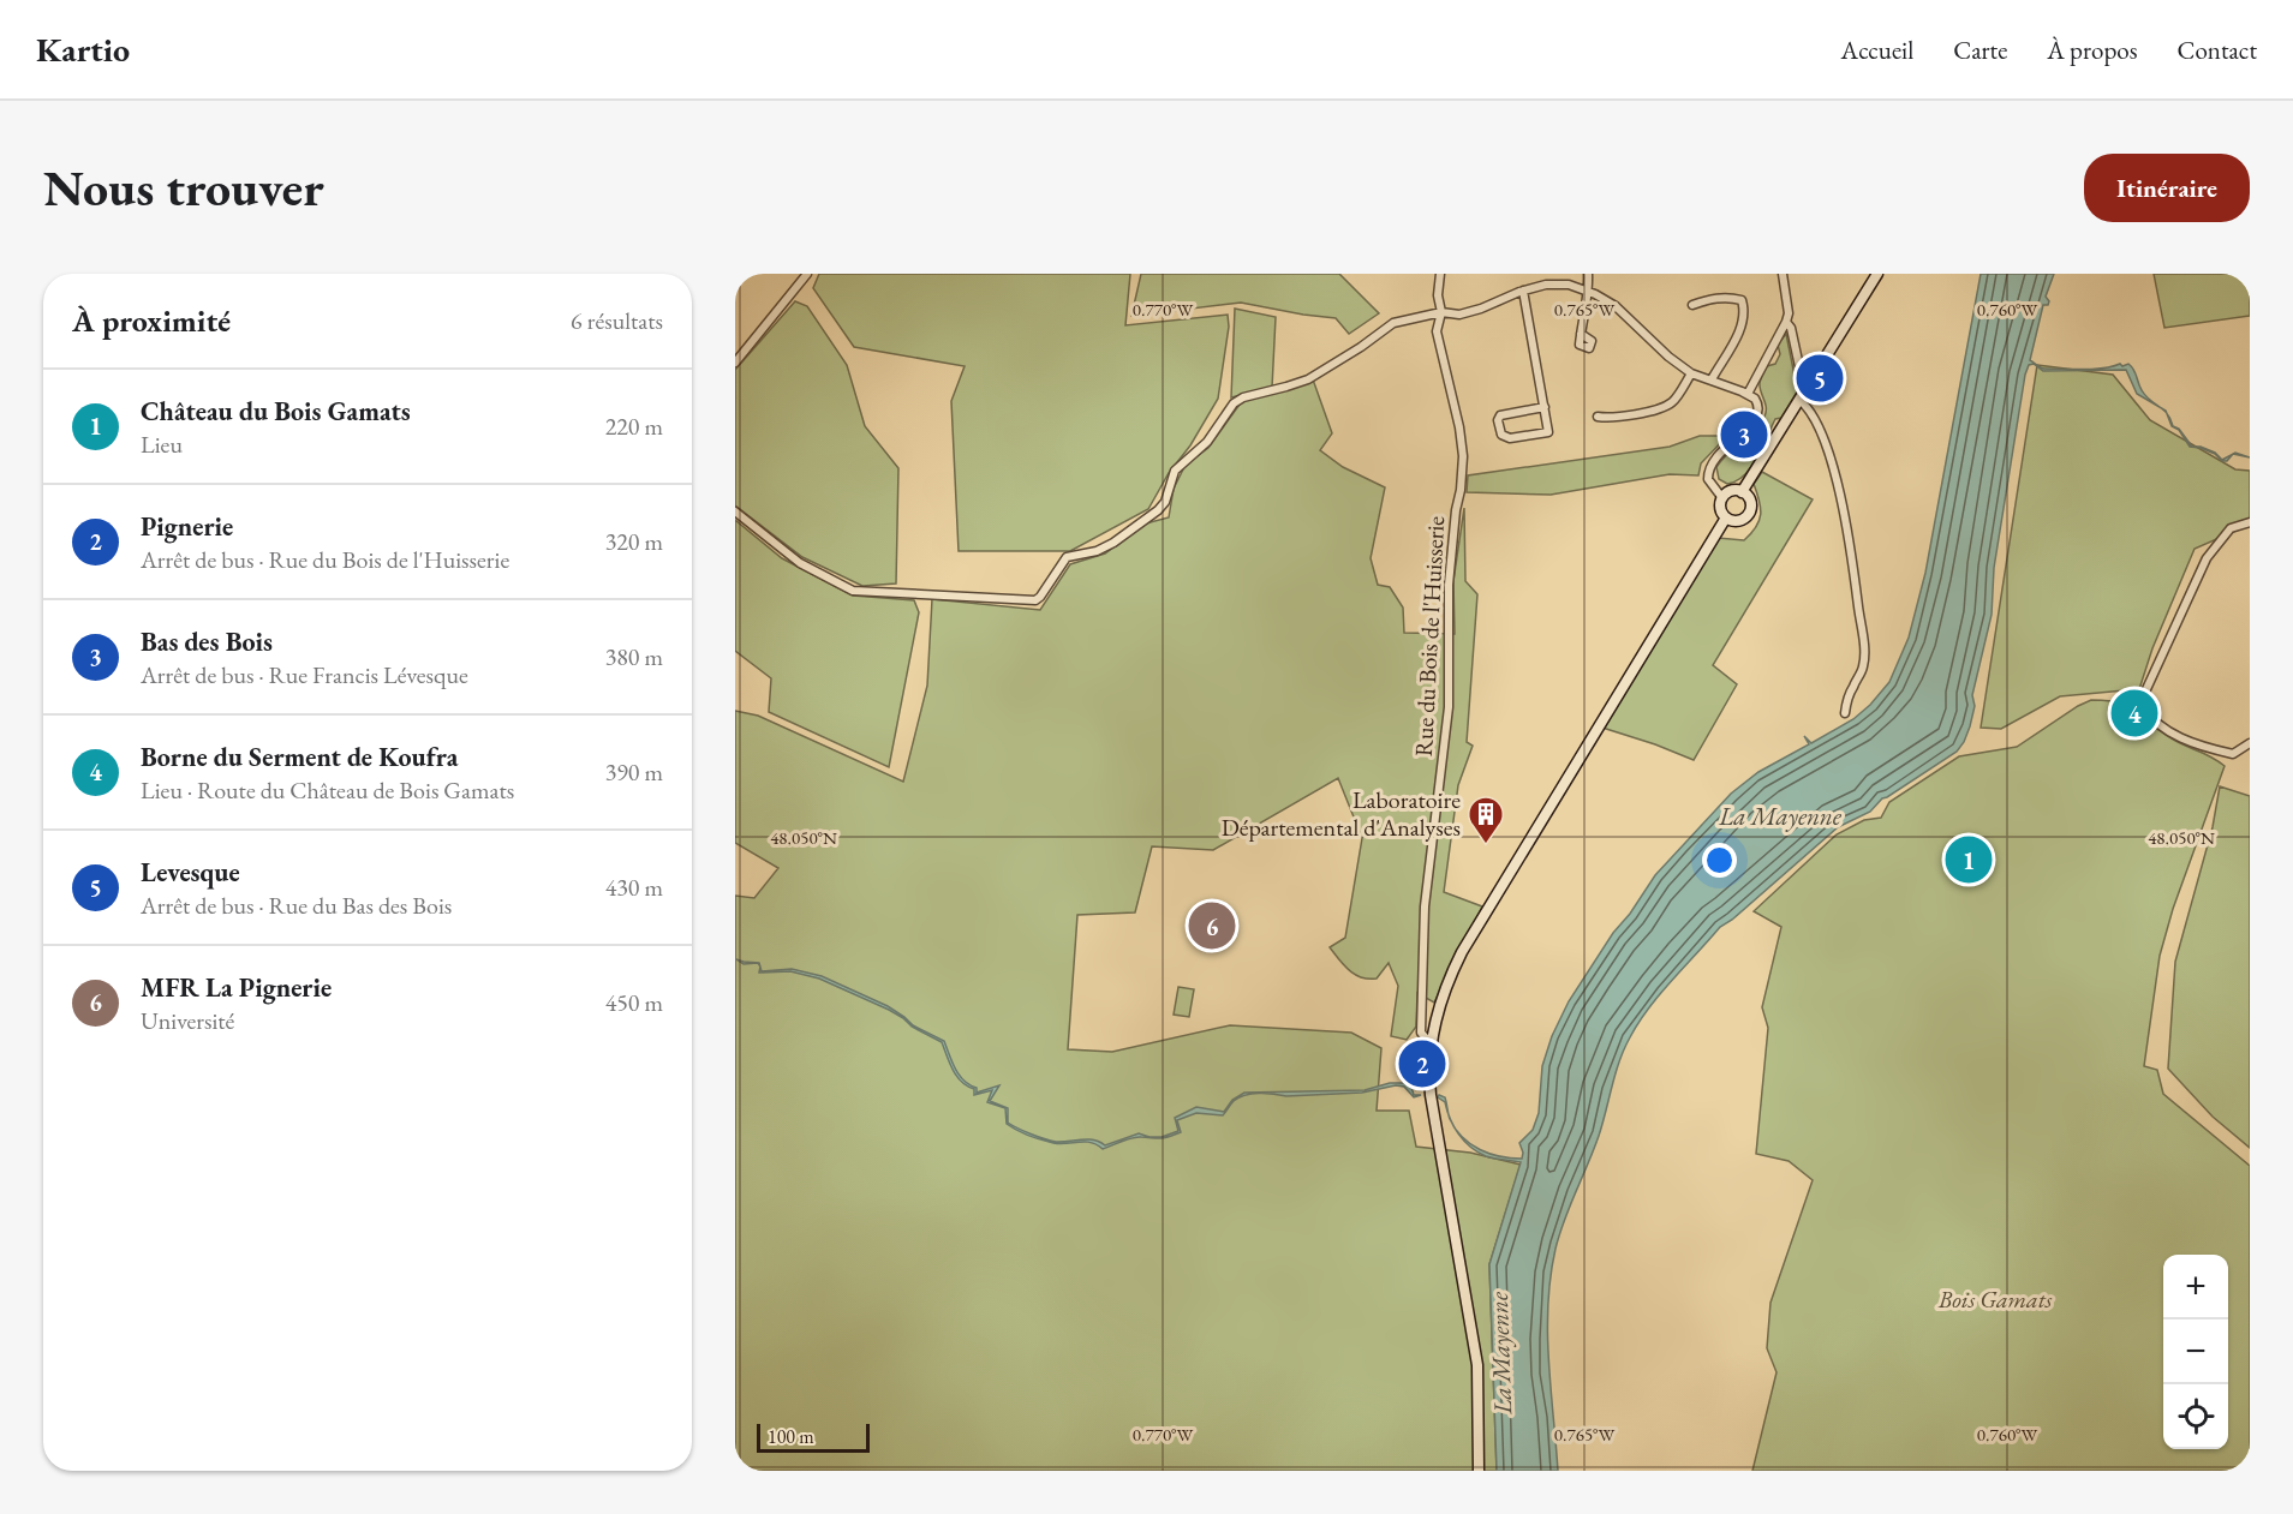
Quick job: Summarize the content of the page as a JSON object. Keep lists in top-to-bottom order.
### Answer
{
  "streets": {
    "street": ["Rue du Bois de l'Huisserie"]
  },
  "water": ["La Mayenne"],
  "parks": ["Bois Gamats"],
  "places": {
    "building": ["Laboratoire Départemental d'Analyses"]
  },
  "scale_bar": "100 m",
  "page": {
    "header": "Kartio",
    "nav": [
      "Accueil",
      "Carte",
      "À propos",
      "Contact"
    ],
    "buttons": "Itinéraire",
    "title": "Nous trouver",
    "heading": ["À proximité", "6 résultats"],
    "pins": [
      "5",
      "3",
      "4",
      "1",
      "6",
      "2"
    ],
    "list": [
      {
        "mark": "1",
        "name": "Château du Bois Gamats",
        "note": "Lieu",
        "value": "220 m"
      },
      {
        "mark": "2",
        "name": "Pignerie",
        "note": "Arrêt de bus · Rue du Bois de l'Huisserie",
        "value": "320 m"
      },
      {
        "mark": "3",
        "name": "Bas des Bois",
        "note": "Arrêt de bus · Rue Francis Lévesque",
        "value": "380 m"
      },
      {
        "mark": "4",
        "name": "Borne du Serment de Koufra",
        "note": "Lieu · Route du Château de Bois Gamats",
        "value": "390 m"
      },
      {
        "mark": "5",
        "name": "Levesque",
        "note": "Arrêt de bus · Rue du Bas des Bois",
        "value": "430 m"
      },
      {
        "mark": "6",
        "name": "MFR La Pignerie",
        "note": "Université",
        "value": "450 m"
      }
    ],
    "map_buttons": ["+", "−"],
    "scale": "100 m"
  },
  "coordinates": [
    "0.770°W",
    "0.765°W",
    "0.760°W",
    "48.050°N"
  ]
}
